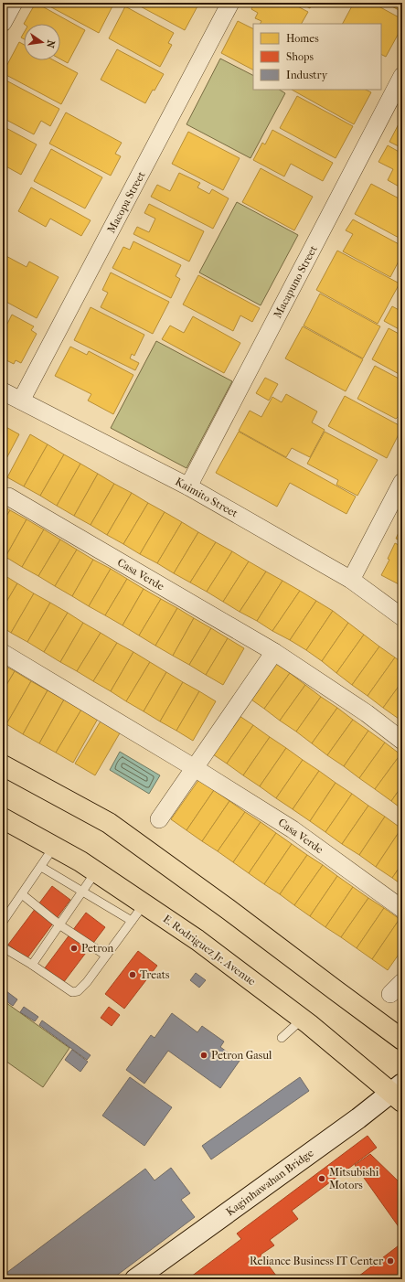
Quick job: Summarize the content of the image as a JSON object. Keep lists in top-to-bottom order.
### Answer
{
  "streets": {
    "main road": ["E. Rodriguez Jr. Avenue", "Kaginhawahan Bridge"],
    "street": [
      "Macopa Street",
      "Macapuno Street",
      "Kaimito Street",
      "Casa Verde"
    ]
  },
  "crossings": [
    ["Macopa Street", "Kaimito Street"],
    ["Macapuno Street", "Kaimito Street"],
    ["E. Rodriguez Jr. Avenue", "Kaginhawahan Bridge"]
  ],
  "places": [
    "Petron",
    "Treats",
    "Petron Gasul",
    "Mitsubishi Motors",
    "Reliance Business IT Center"
  ],
  "legend": ["Homes", "Shops", "Industry"],
  "north": "right"
}
